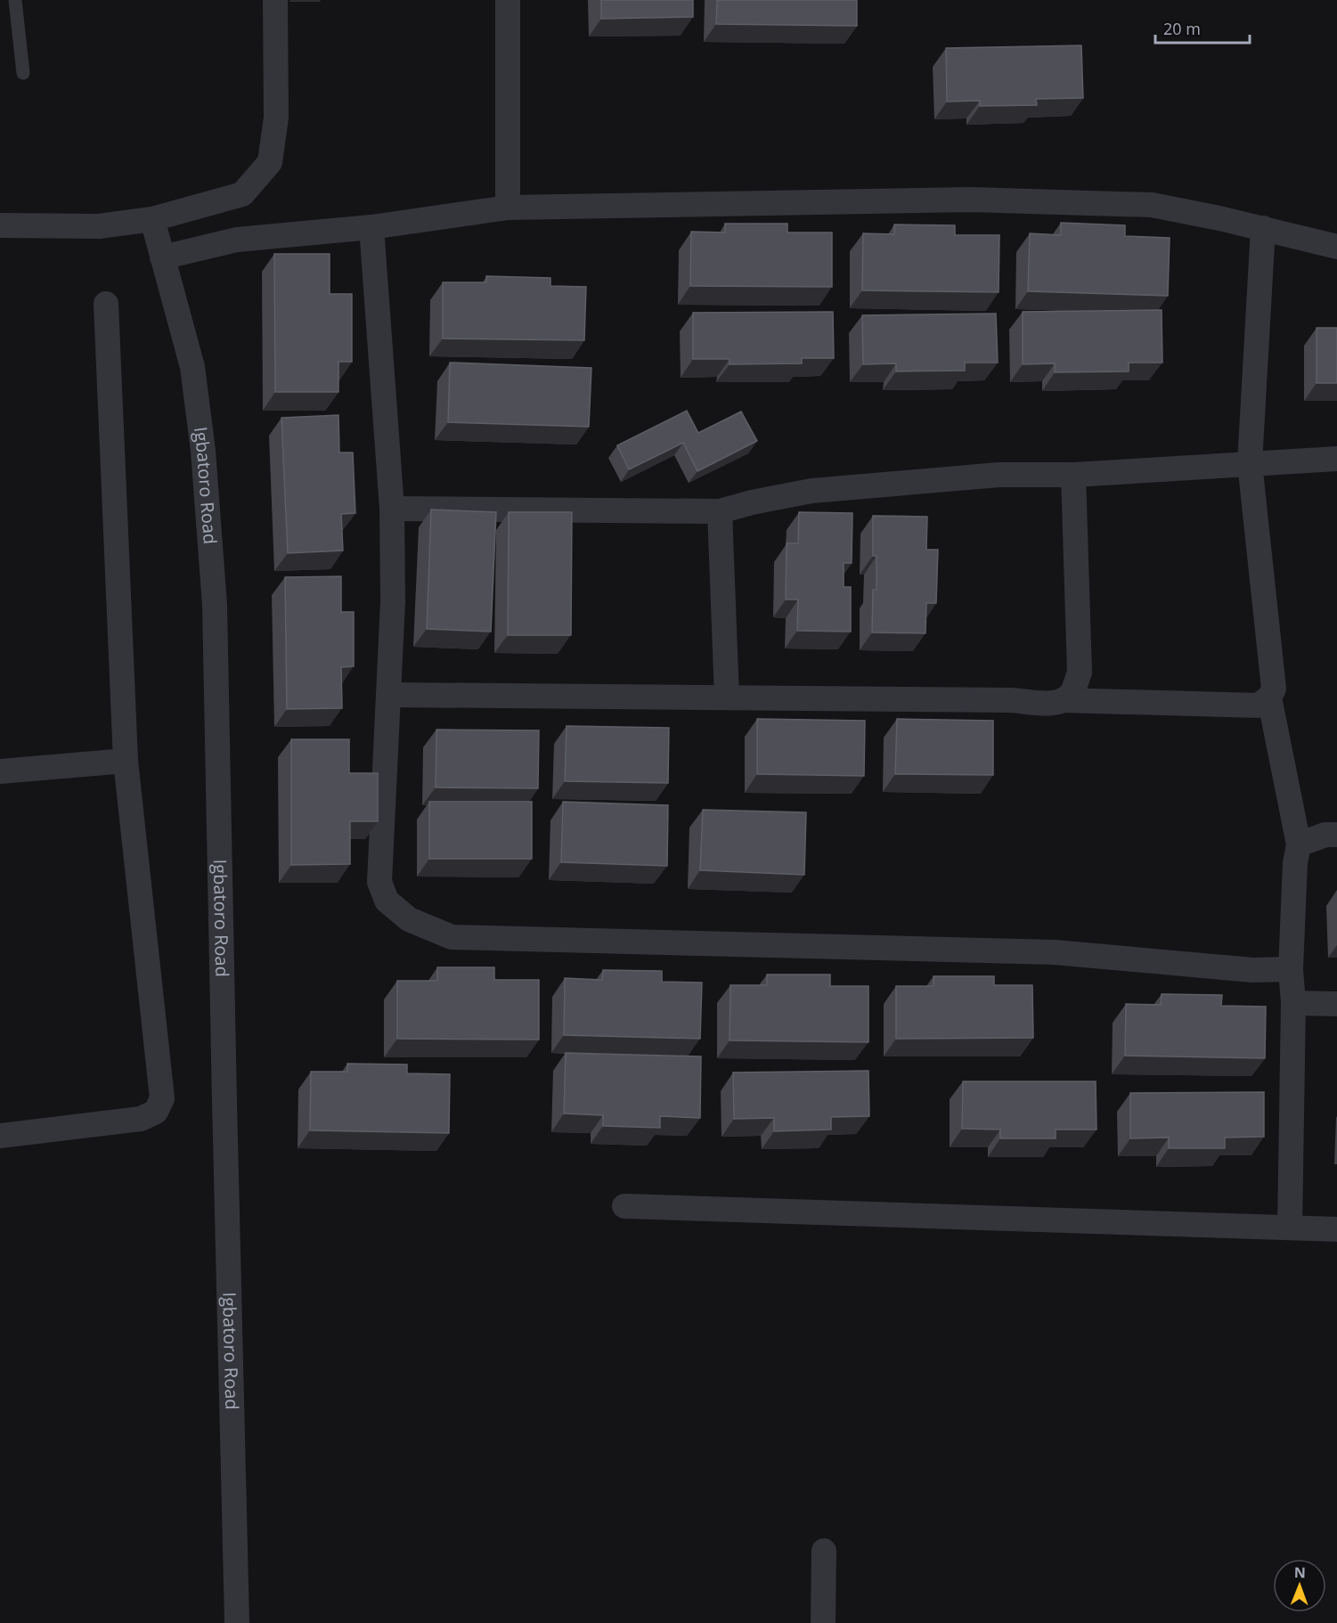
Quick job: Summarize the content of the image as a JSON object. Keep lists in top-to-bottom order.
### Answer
{
  "streets": {
    "street": ["Igbatoro Road"]
  },
  "scale_bar": "20 m",
  "north": "top"
}
